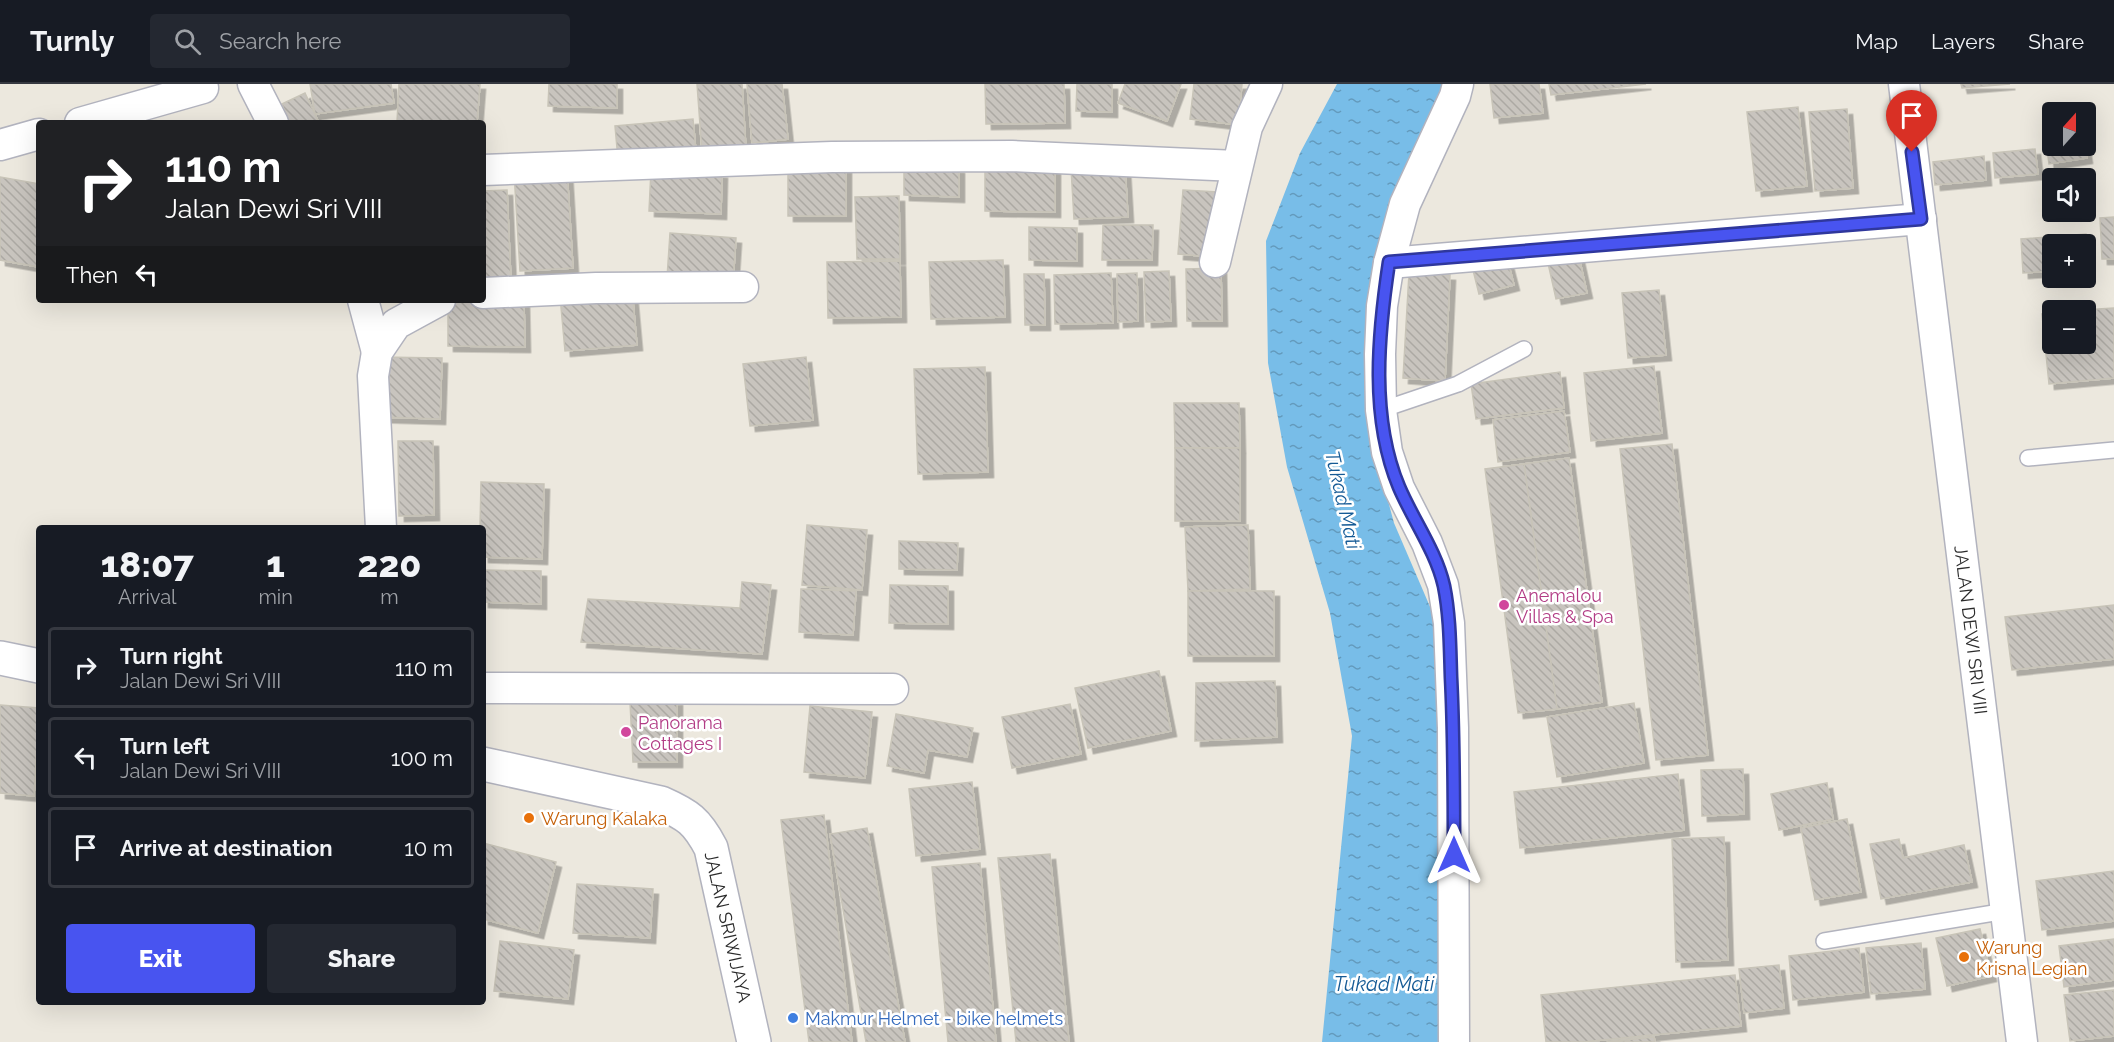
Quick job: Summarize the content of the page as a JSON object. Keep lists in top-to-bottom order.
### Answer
{
  "streets": {
    "street": ["JALAN DEWI SRI VIII", "JALAN SRIWIJAYA"]
  },
  "water": ["Tukad Mati"],
  "places": [
    "Anemalou Villas & Spa",
    "Panorama Cottages I",
    "Warung Kalaka",
    "Warung Krisna Legian",
    "Makmur Helmet - bike helmets"
  ],
  "north": "top",
  "page": {
    "header": "Turnly",
    "search": "Search here",
    "nav": ["Map", "Layers", "Share"],
    "map_buttons": ["+", "−"],
    "turn": ["110 m", "Jalan Dewi Sri VIII"],
    "then": "Then",
    "eta": [
      "18:07",
      "Arrival",
      "1",
      "min",
      "220",
      "m"
    ],
    "list": [
      {
        "name": "Turn right",
        "note": "Jalan Dewi Sri VIII",
        "value": "110 m"
      },
      {
        "name": "Turn left",
        "note": "Jalan Dewi Sri VIII",
        "value": "100 m"
      },
      {
        "name": "Arrive at destination",
        "value": "10 m"
      }
    ],
    "buttons": ["Exit", "Share"]
  }
}
